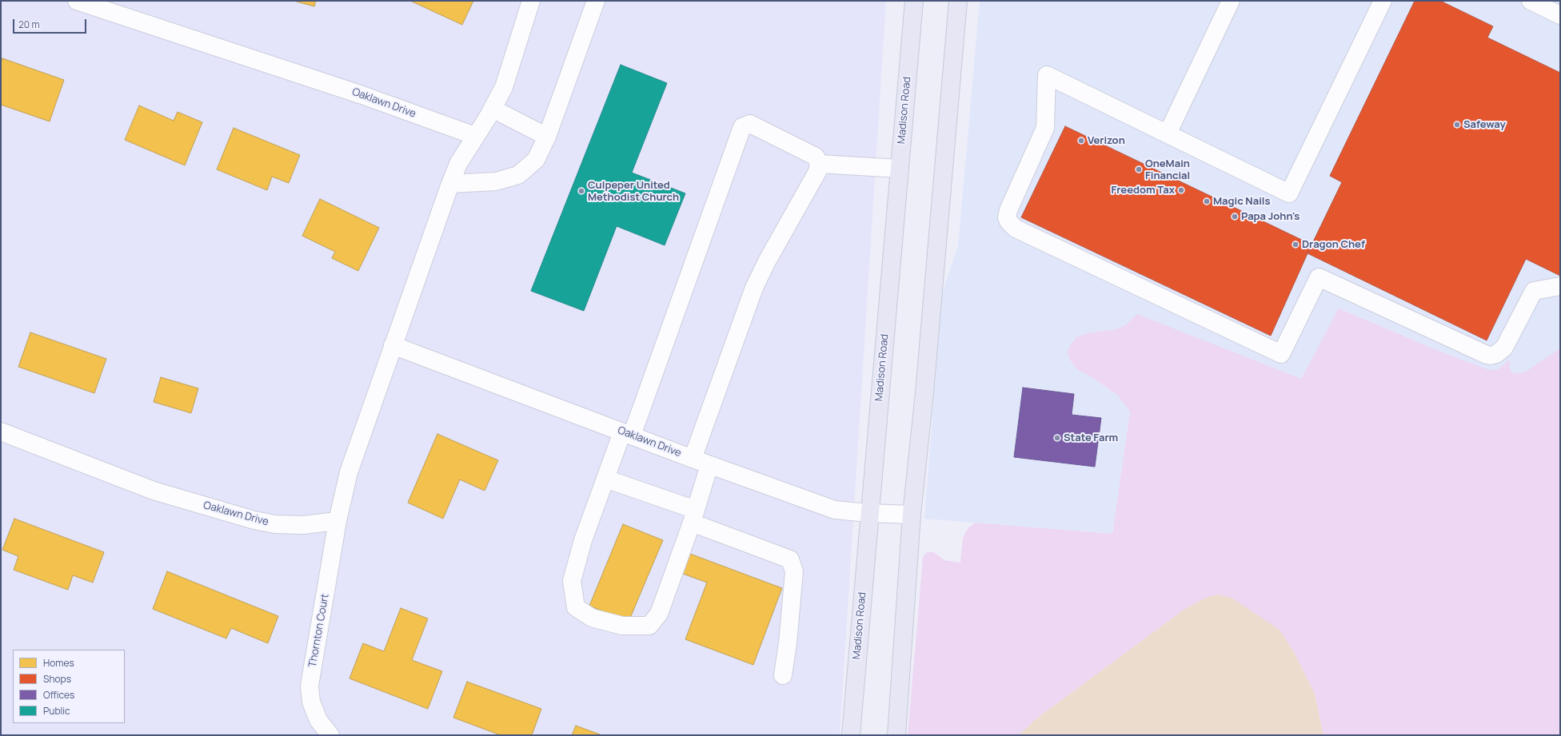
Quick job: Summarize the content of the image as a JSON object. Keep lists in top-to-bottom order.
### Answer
{
  "streets": {
    "main road": ["Madison Road"],
    "street": ["Oaklawn Drive", "Thornton Court"]
  },
  "crossings": [
    ["Oaklawn Drive", "Madison Road"],
    ["Oaklawn Drive", "Thornton Court"]
  ],
  "places": [
    "Safeway",
    "Verizon",
    "OneMain Financial",
    "Freedom Tax",
    "Culpeper United Methodist Church",
    "Magic Nails",
    "Papa John's",
    "Dragon Chef",
    "State Farm"
  ],
  "legend": [
    "Homes",
    "Shops",
    "Offices",
    "Public"
  ],
  "scale_bar": "20 m"
}
